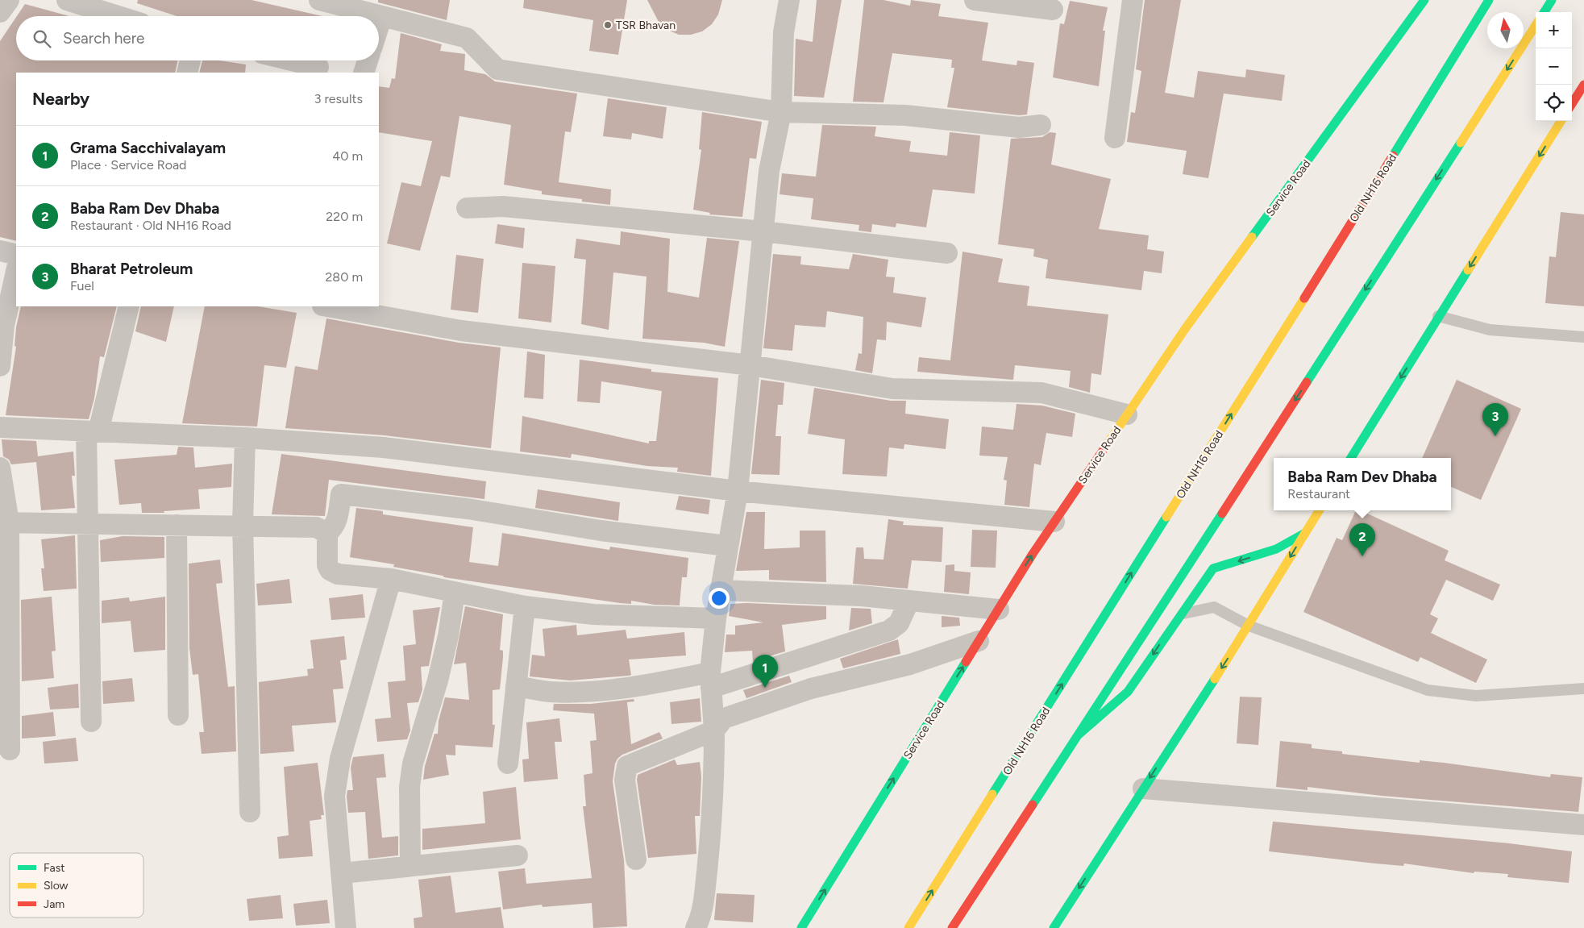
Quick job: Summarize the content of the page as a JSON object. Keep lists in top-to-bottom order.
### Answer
{
  "streets": {
    "main road": ["Service Road", "Old NH16 Road"]
  },
  "one_way": ["Service Road"],
  "places": ["TSR Bhavan"],
  "legend": ["Fast", "Slow", "Jam"],
  "north": "top",
  "page": {
    "map_buttons": ["+", "−"],
    "search": "Search here",
    "heading": ["Nearby", "3 results"],
    "list": [
      {
        "mark": "1",
        "name": "Grama Sacchivalayam",
        "note": "Place · Service Road",
        "value": "40 m"
      },
      {
        "mark": "2",
        "name": "Baba Ram Dev Dhaba",
        "note": "Restaurant · Old NH16 Road",
        "value": "220 m"
      },
      {
        "mark": "3",
        "name": "Bharat Petroleum",
        "note": "Fuel",
        "value": "280 m"
      }
    ],
    "pins": ["3", "2", "1"],
    "popup": ["Baba Ram Dev Dhaba", "Restaurant"]
  }
}
